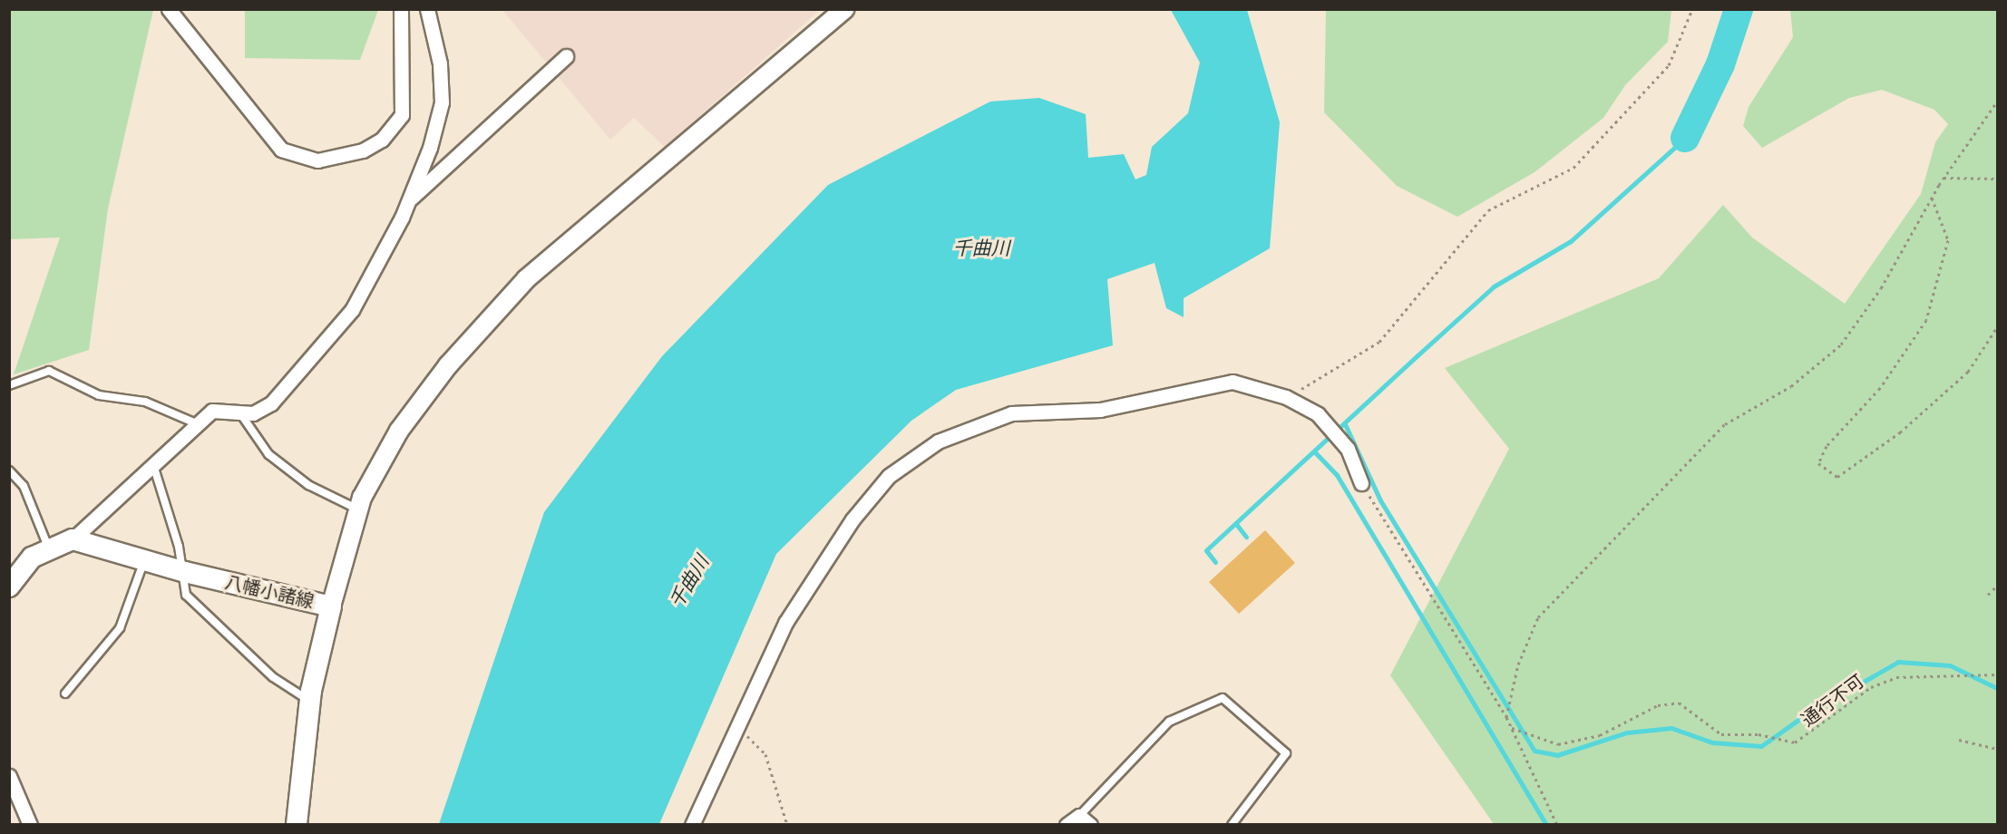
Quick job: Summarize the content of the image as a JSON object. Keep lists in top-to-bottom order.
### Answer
{
  "streets": {
    "main road": ["八幡小諸線"],
    "path": ["通行不可"]
  },
  "water": ["千曲川"]
}
